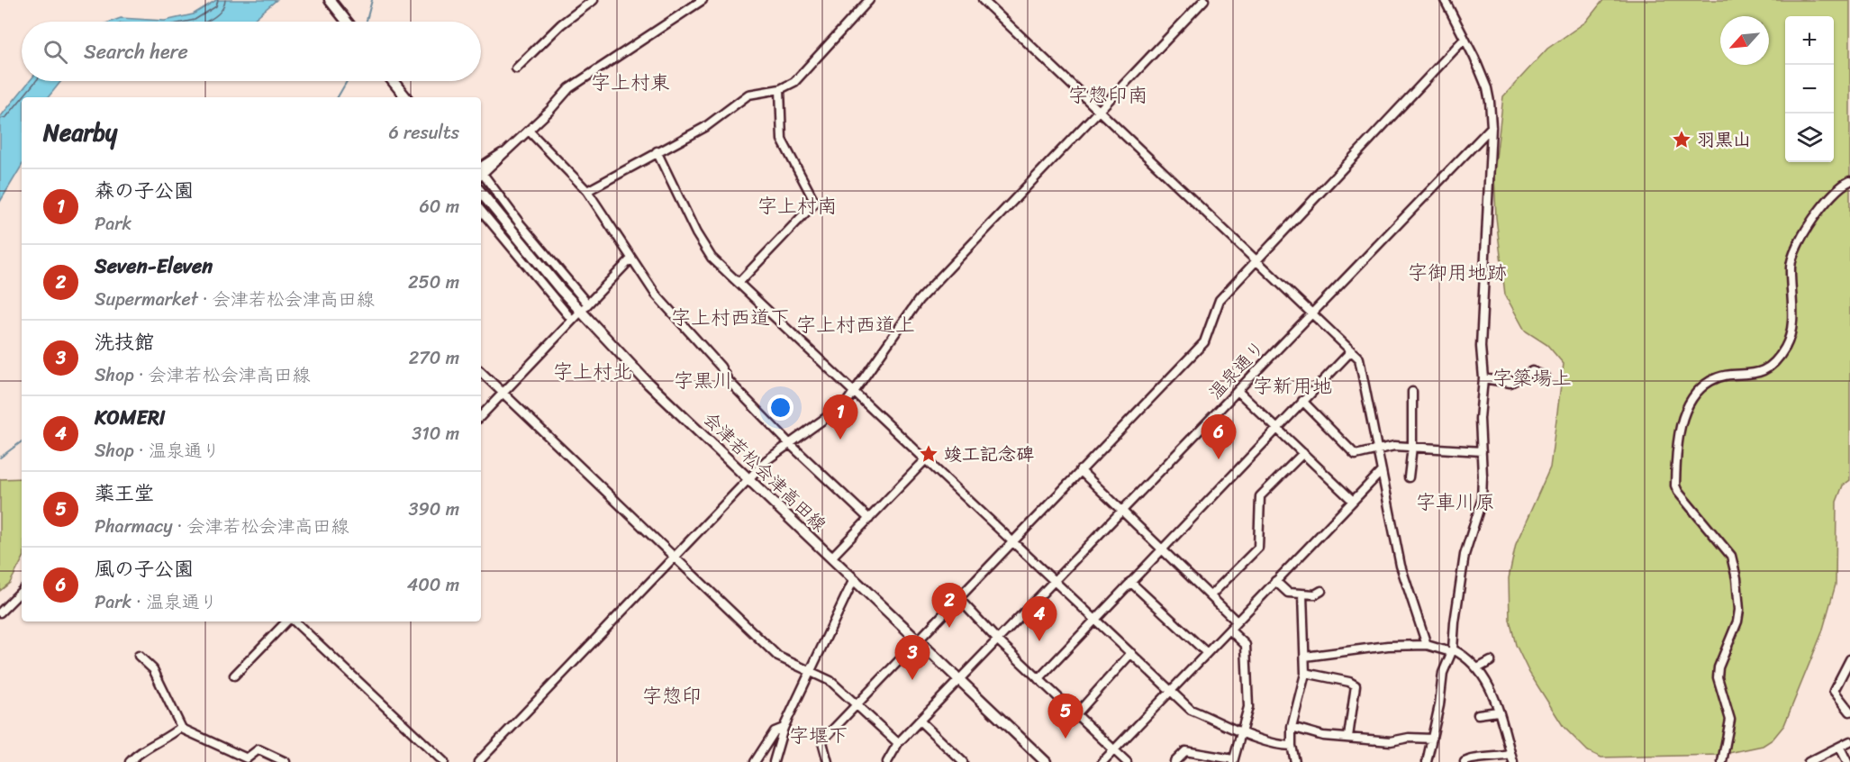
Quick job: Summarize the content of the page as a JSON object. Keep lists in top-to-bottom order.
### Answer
{
  "streets": {
    "main road": ["会津若松会津高田線"],
    "street": ["温泉通り"]
  },
  "crossings": [
    ["温泉通り", "会津若松会津高田線"]
  ],
  "districts": [
    "字上村東",
    "字惣印南",
    "字上村南",
    "字御用地跡",
    "字上村西道下",
    "字上村西道上",
    "字上村北",
    "字簗場上",
    "字黒川",
    "字新用地",
    "字車川原",
    "字惣印",
    "字堰下"
  ],
  "places": {
    "place": ["羽黒山", "竣工記念碑"]
  },
  "north": "bottom left",
  "page": {
    "map_buttons": ["+", "−"],
    "search": "Search here",
    "heading": ["Nearby", "6 results"],
    "list": [
      {
        "mark": "1",
        "name": "森の子公園",
        "note": "Park",
        "value": "60 m"
      },
      {
        "mark": "2",
        "name": "Seven-Eleven",
        "note": "Supermarket · 会津若松会津高田線",
        "value": "250 m"
      },
      {
        "mark": "3",
        "name": "洗技館",
        "note": "Shop · 会津若松会津高田線",
        "value": "270 m"
      },
      {
        "mark": "4",
        "name": "KOMERI",
        "note": "Shop · 温泉通り",
        "value": "310 m"
      },
      {
        "mark": "5",
        "name": "薬王堂",
        "note": "Pharmacy · 会津若松会津高田線",
        "value": "390 m"
      },
      {
        "mark": "6",
        "name": "風の子公園",
        "note": "Park · 温泉通り",
        "value": "400 m"
      }
    ],
    "pins": [
      "1",
      "6",
      "2",
      "4",
      "3",
      "5"
    ]
  }
}
